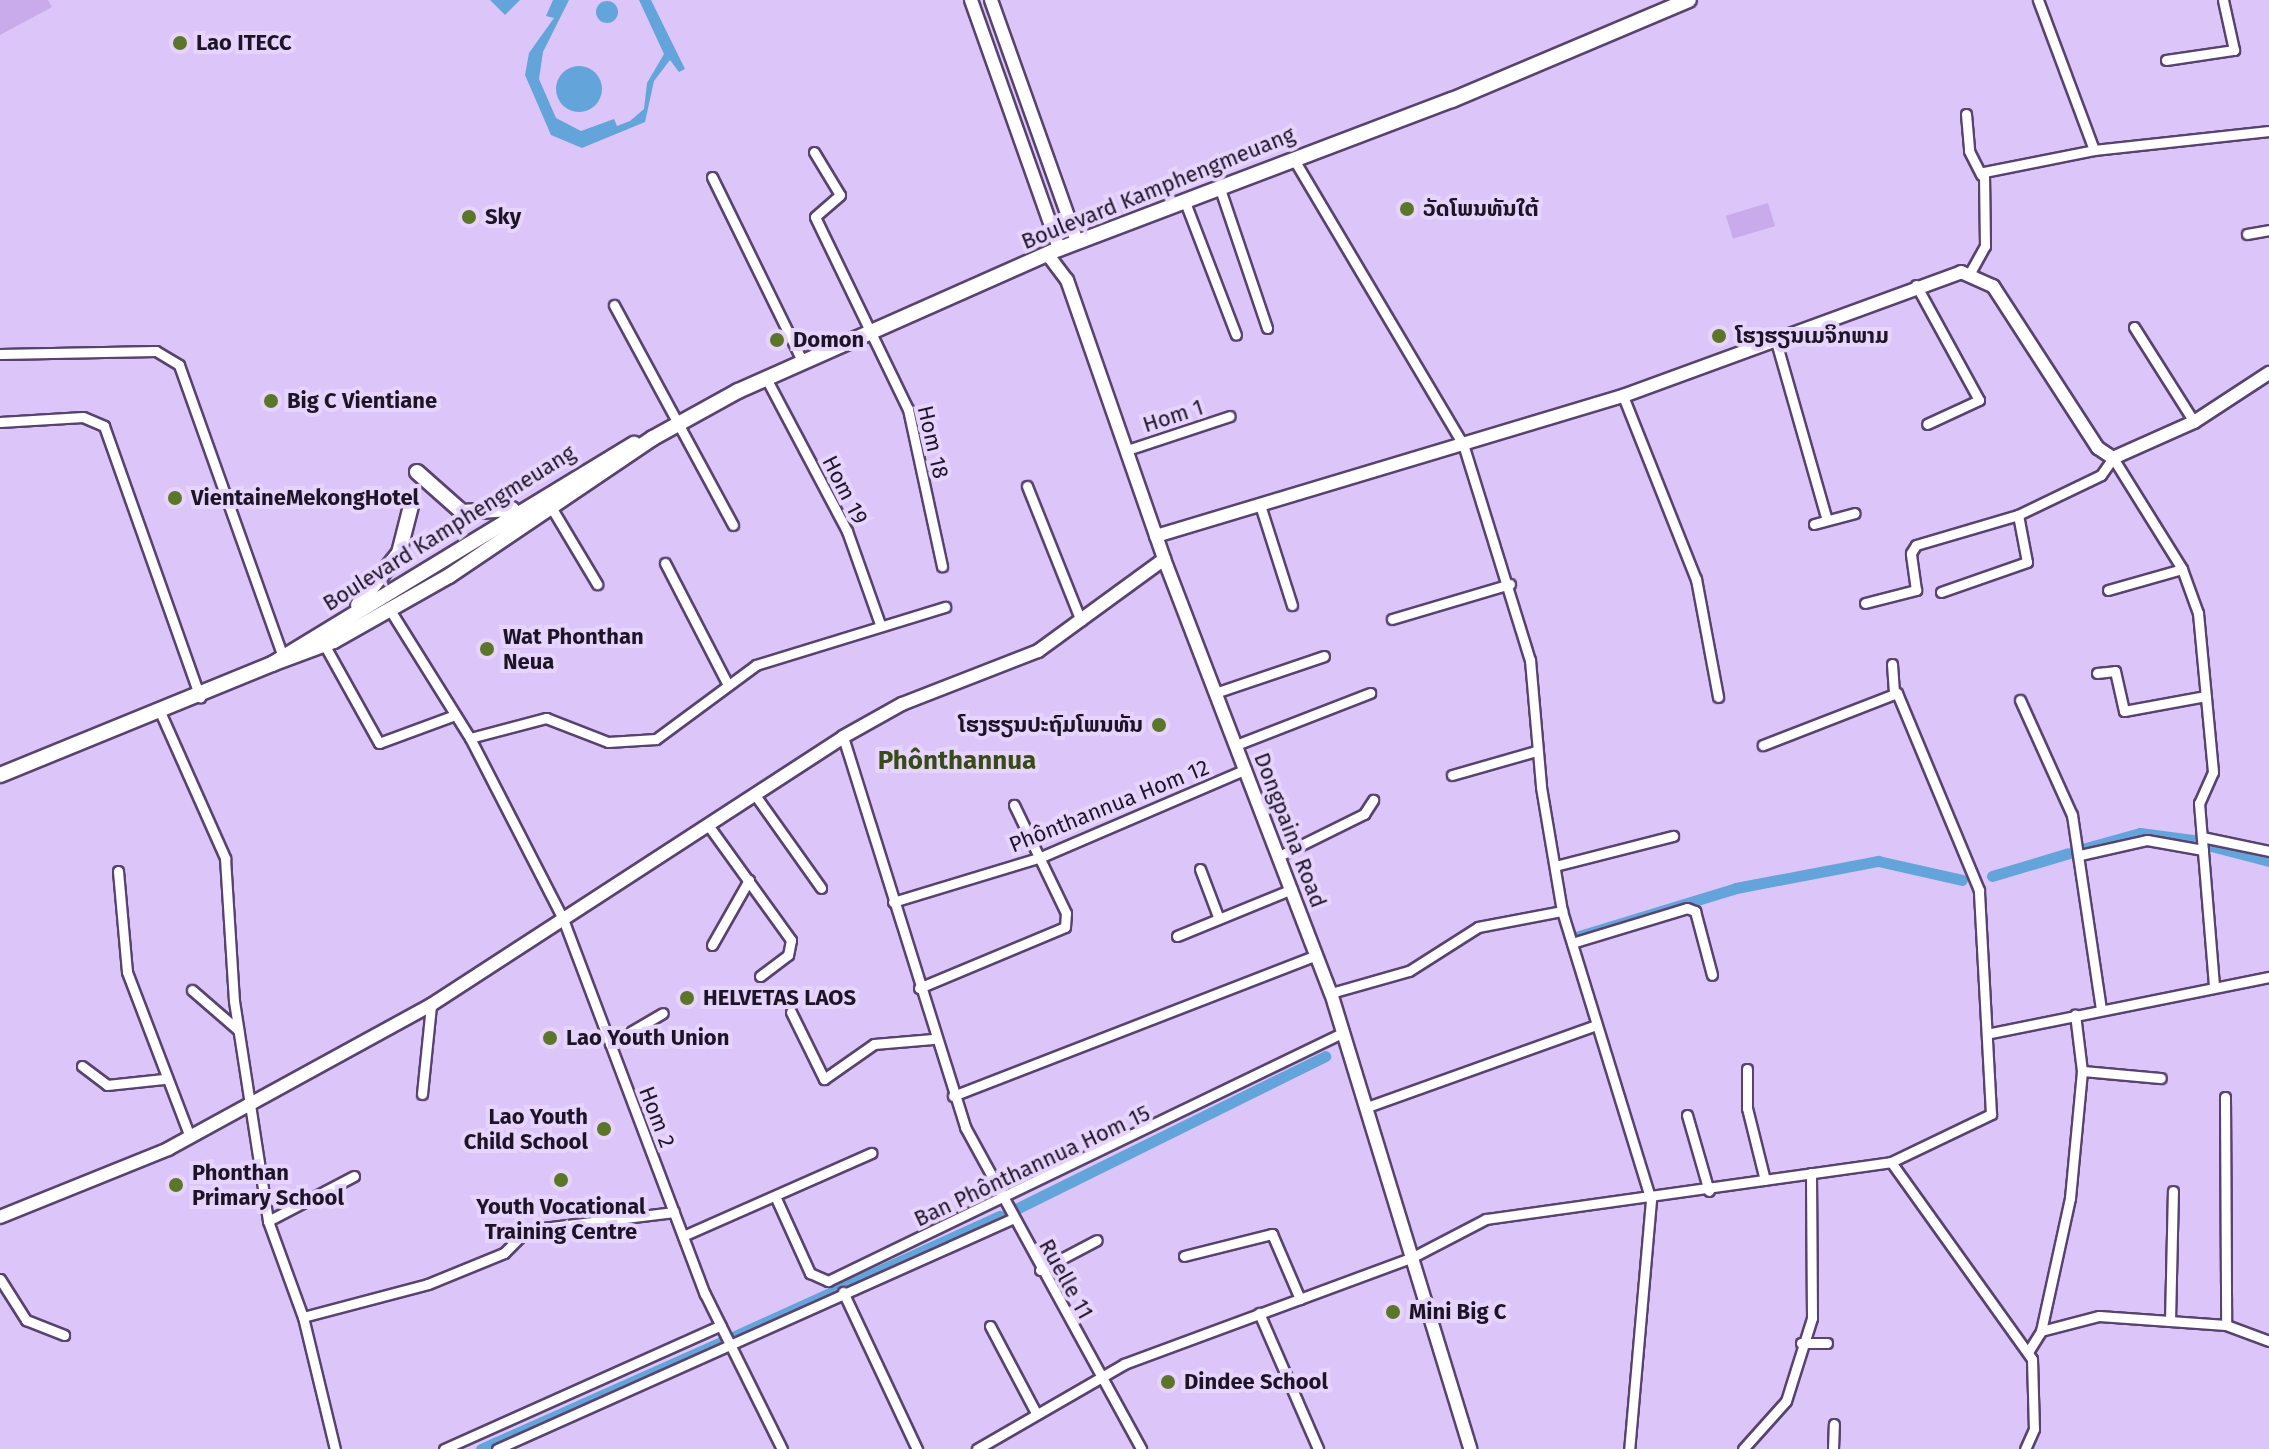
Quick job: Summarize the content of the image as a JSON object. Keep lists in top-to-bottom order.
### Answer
{
  "streets": {
    "main road": ["Boulevard Kamphengmeuang"],
    "street": [
      "Hom 1",
      "Hom 18",
      "Hom 19",
      "Phônthannua Hom 12",
      "Dongpaina Road",
      "Hom 2",
      "Ban Phônthannua Hom 15",
      "Ruelle 11"
    ]
  },
  "crossings": [
    ["Boulevard Kamphengmeuang", "Hom 18"],
    ["Boulevard Kamphengmeuang", "Hom 19"],
    ["Boulevard Kamphengmeuang", "Dongpaina Road"],
    ["Boulevard Kamphengmeuang", "Hom 2"],
    ["Hom 1", "Dongpaina Road"],
    ["Phônthannua Hom 12", "Dongpaina Road"],
    ["Phônthannua Hom 12", "Ruelle 11"],
    ["Dongpaina Road", "Ban Phônthannua Hom 15"],
    ["Ban Phônthannua Hom 15", "Ruelle 11"]
  ],
  "districts": ["Phônthannua"],
  "places": [
    "Lao ITECC",
    "ວັດໂພນທັນໃຕ້",
    "Sky",
    "ໂຮງຮຽນເມຈິກພາມ",
    "Domon",
    "Big C Vientiane",
    "VientaineMekongHotel",
    "Wat Phonthan Neua",
    "ໂຮງຮຽນປະຖົມໂພນທັນ",
    "HELVETAS LAOS",
    "Lao Youth Union",
    "Lao Youth Child School",
    "Youth Vocational Training Centre",
    "Phonthan Primary School",
    "Mini Big C",
    "Dindee School"
  ]
}
